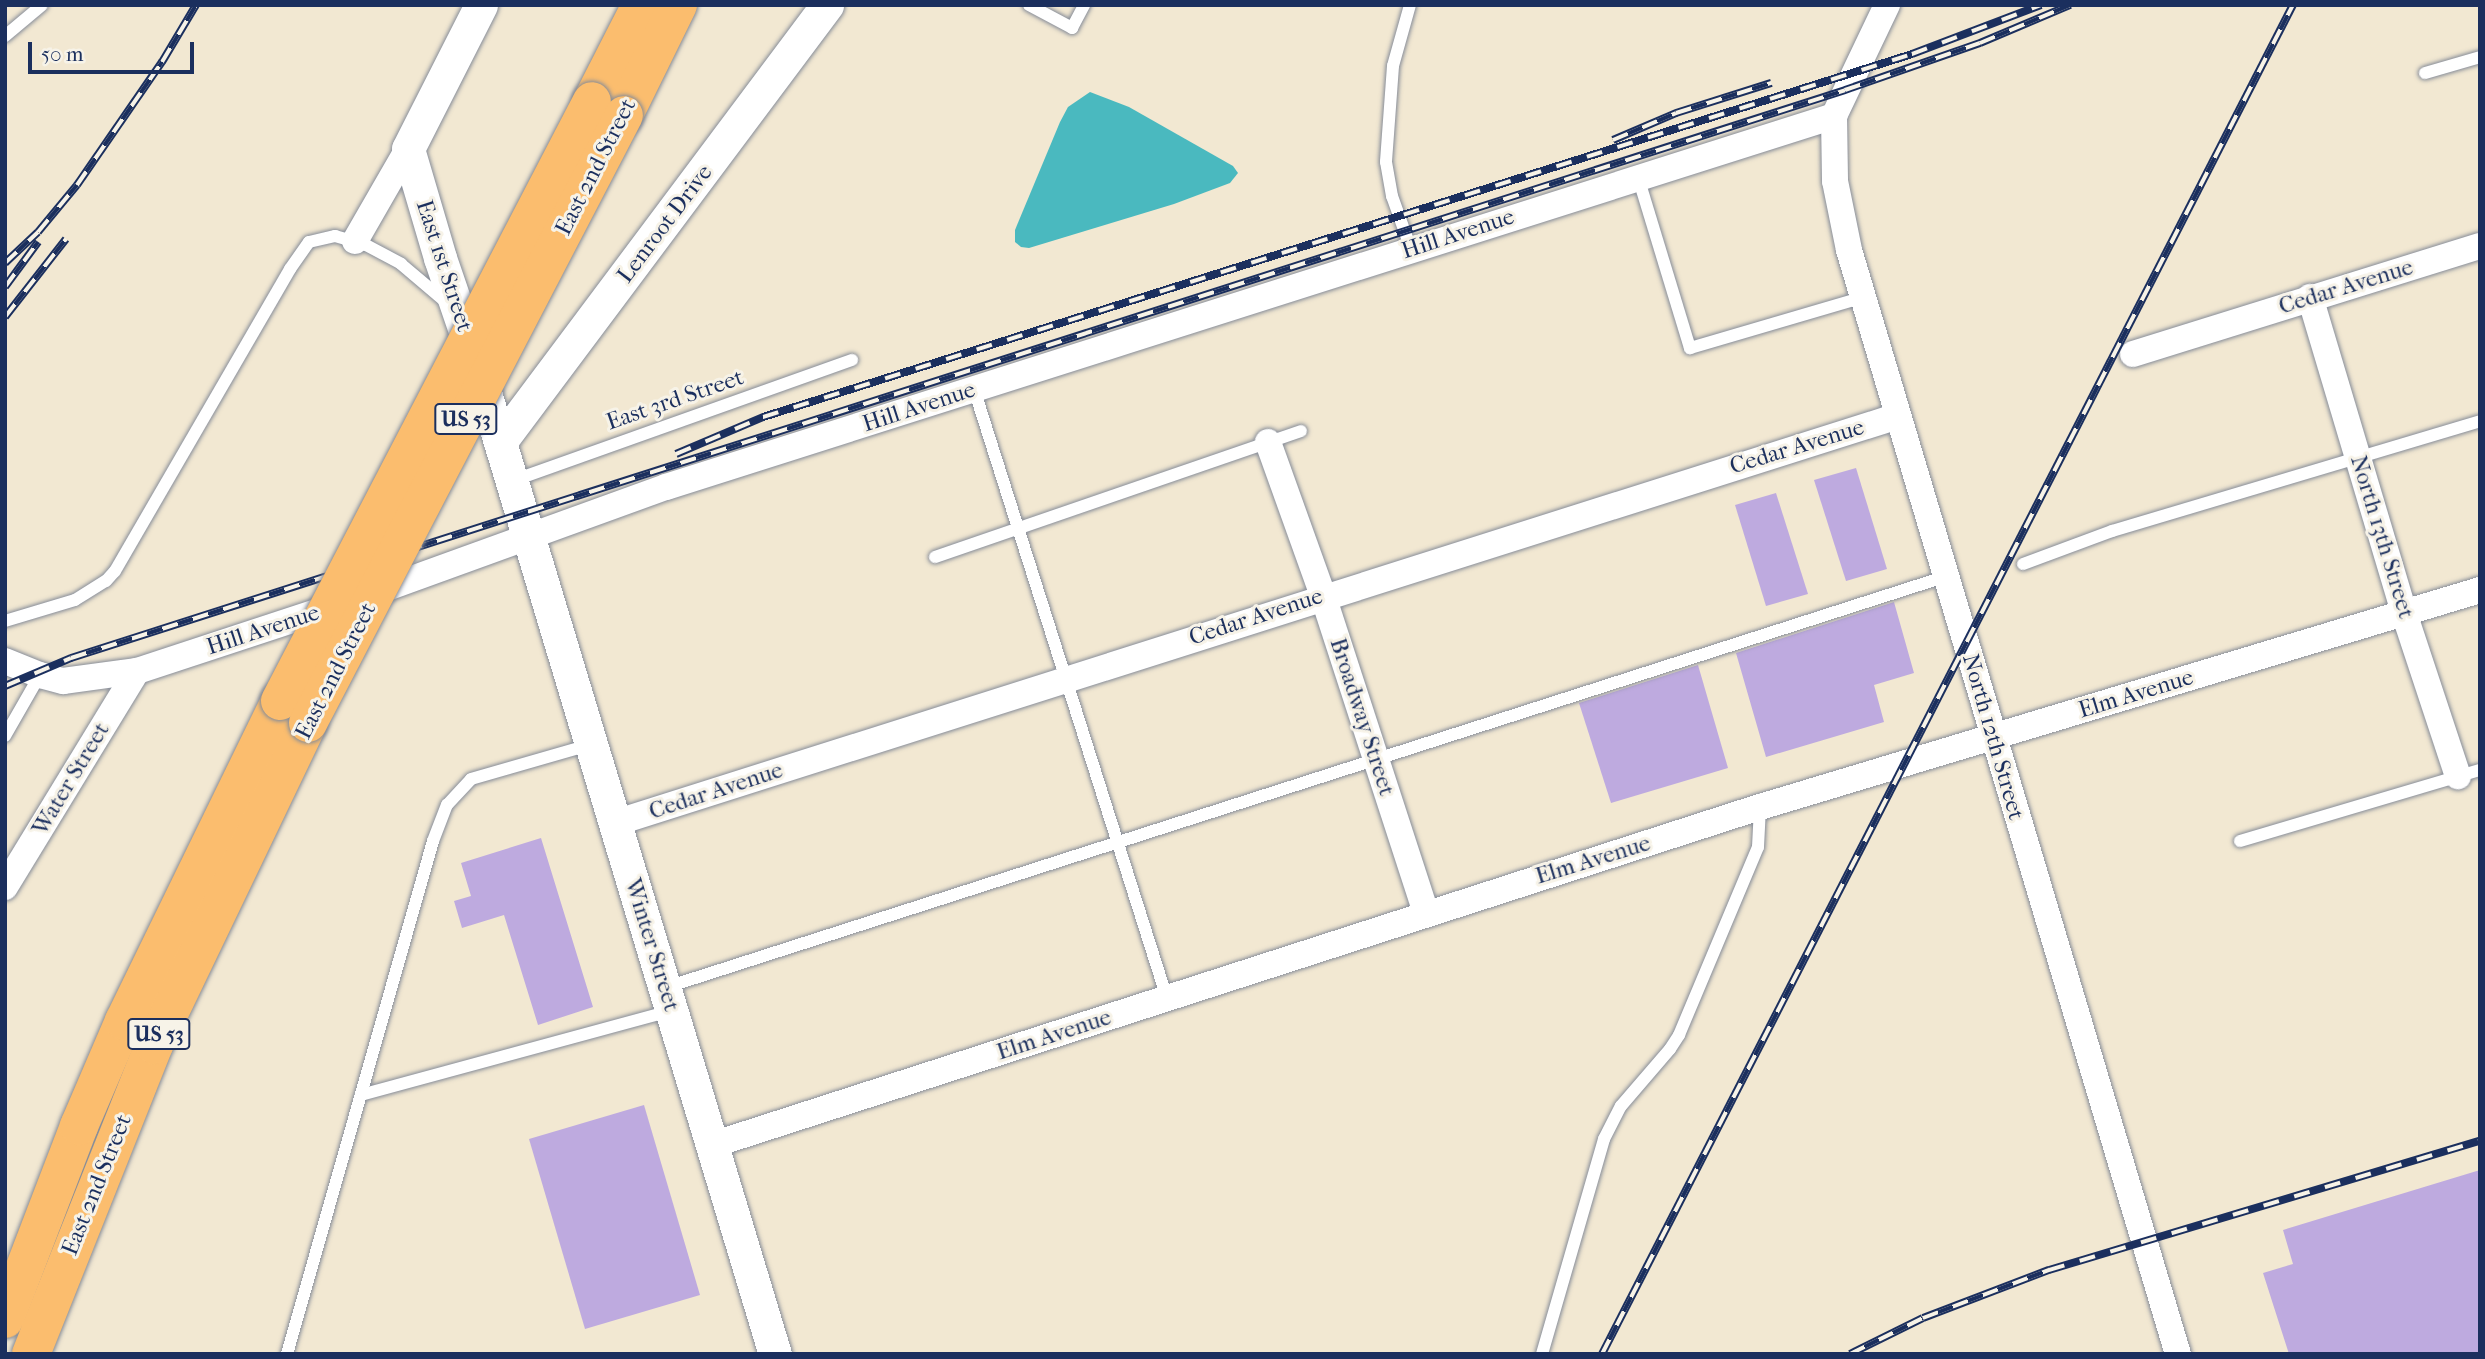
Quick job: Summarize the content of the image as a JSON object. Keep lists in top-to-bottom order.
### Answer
{
  "streets": {
    "highway": ["East 2nd Street", "US 53"],
    "street": [
      "Lenroot Drive",
      "Hill Avenue",
      "East 1st Street",
      "Cedar Avenue",
      "North 13th Street",
      "Elm Avenue",
      "Broadway Street",
      "North 12th Street",
      "Water Street",
      "Winter Street"
    ],
    "lane": ["East 3rd Street"]
  },
  "crossings": [
    ["Lenroot Drive", "East 1st Street"],
    ["Hill Avenue", "East 1st Street"],
    ["Hill Avenue", "North 12th Street"],
    ["Hill Avenue", "Water Street"],
    ["Hill Avenue", "Winter Street"],
    ["East 1st Street", "East 3rd Street"],
    ["East 1st Street", "Winter Street"],
    ["Cedar Avenue", "North 13th Street"],
    ["Cedar Avenue", "Broadway Street"],
    ["Cedar Avenue", "North 12th Street"],
    ["Cedar Avenue", "Winter Street"],
    ["North 13th Street", "Elm Avenue"],
    ["Elm Avenue", "Broadway Street"],
    ["Elm Avenue", "North 12th Street"],
    ["Elm Avenue", "Winter Street"]
  ],
  "scale_bar": "50 m"
}
